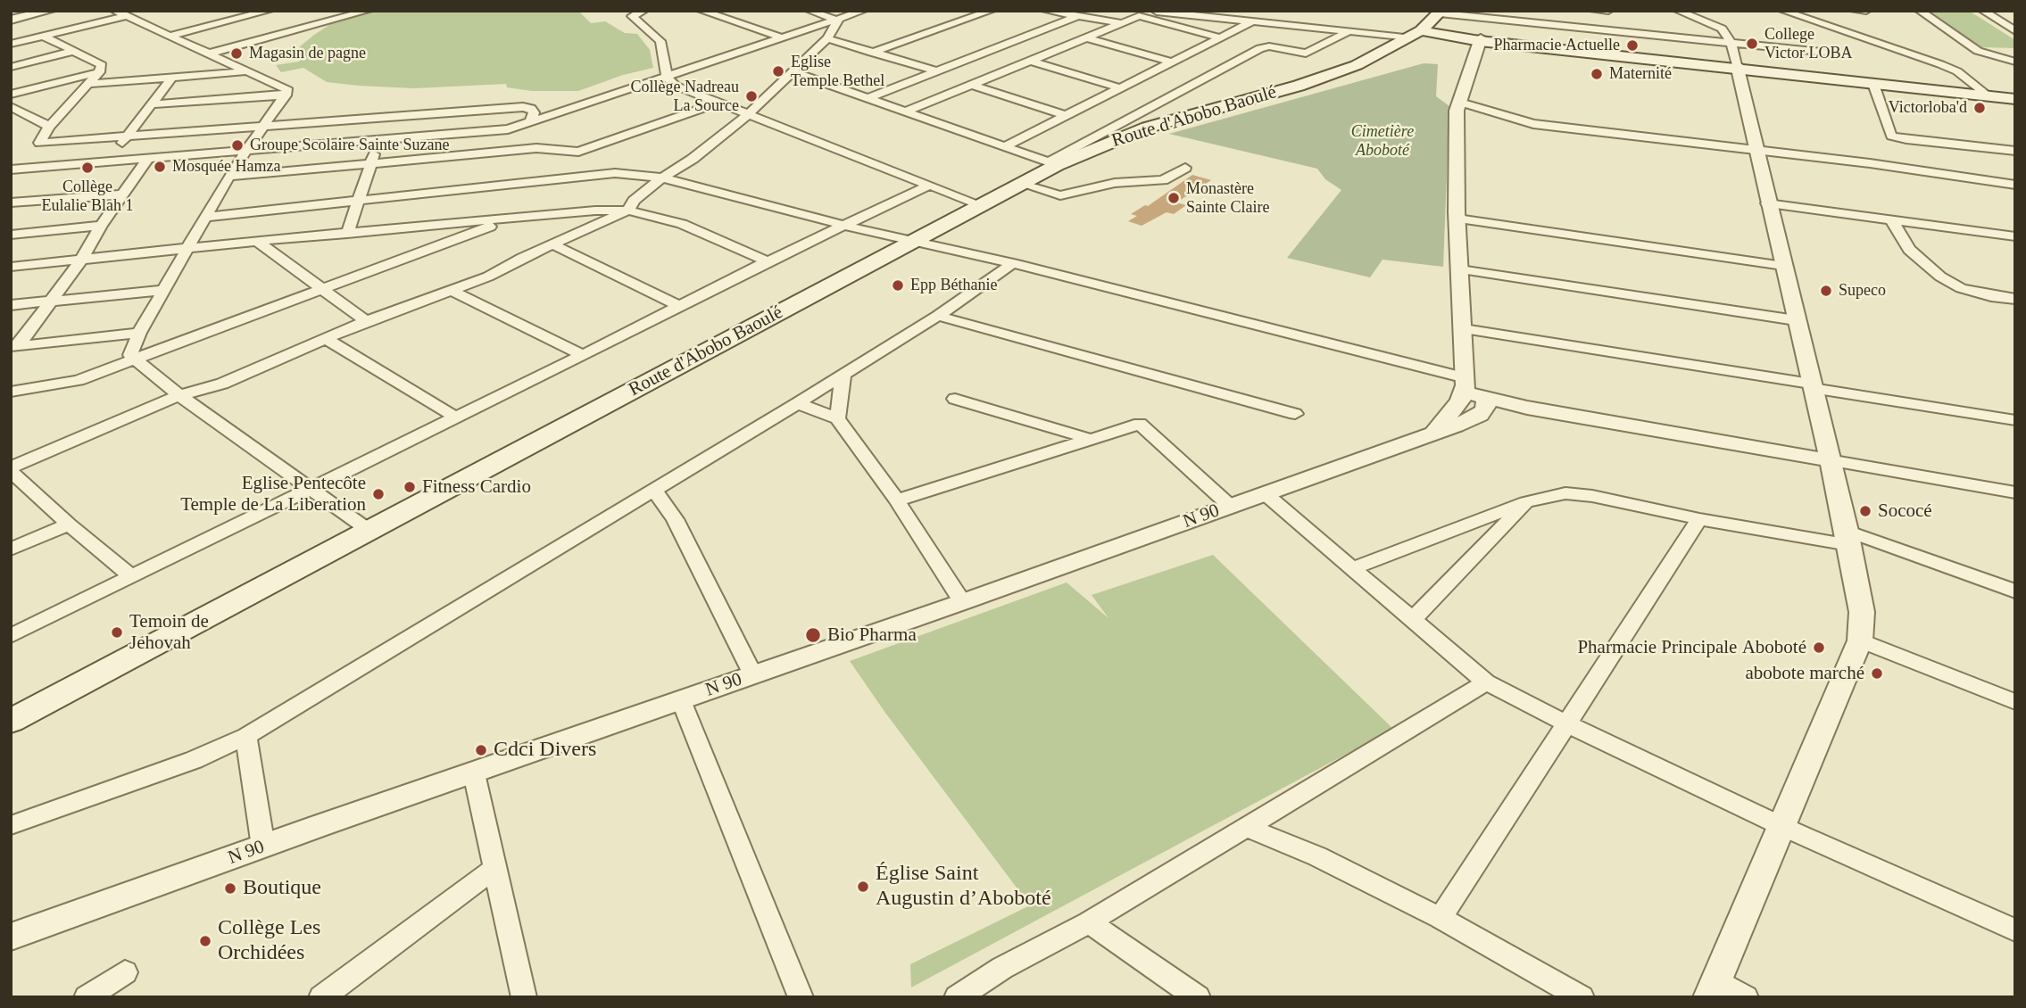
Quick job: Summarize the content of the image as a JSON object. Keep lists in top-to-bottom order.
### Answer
{
  "streets": {
    "main road": ["Route d'Abobo Baoulé"],
    "street": ["N 90"]
  },
  "parks": ["Cimetière Aboboté"],
  "places": [
    "College Victor LOBA",
    "Pharmacie Actuelle",
    "Magasin de pagne",
    "Eglise Temple Bethel",
    "Maternité",
    "Collège Nadreau La Source",
    "Victorloba'd",
    "Groupe Scolaire Sainte Suzane",
    "Mosquée Hamza",
    "Collège Eulalie Blah 1",
    "Monastère Sainte Claire",
    "Epp Béthanie",
    "Supeco",
    "Fitness Cardio",
    "Eglise Pentecôte Temple de La Liberation",
    "Sococé",
    "Temoin de Jehovah",
    "Bio Pharma",
    "Pharmacie Principale Aboboté",
    "abobote marché",
    "Cdci Divers",
    "Église Saint Augustin d’Aboboté",
    "Boutique",
    "Collège Les Orchidées"
  ]
}
